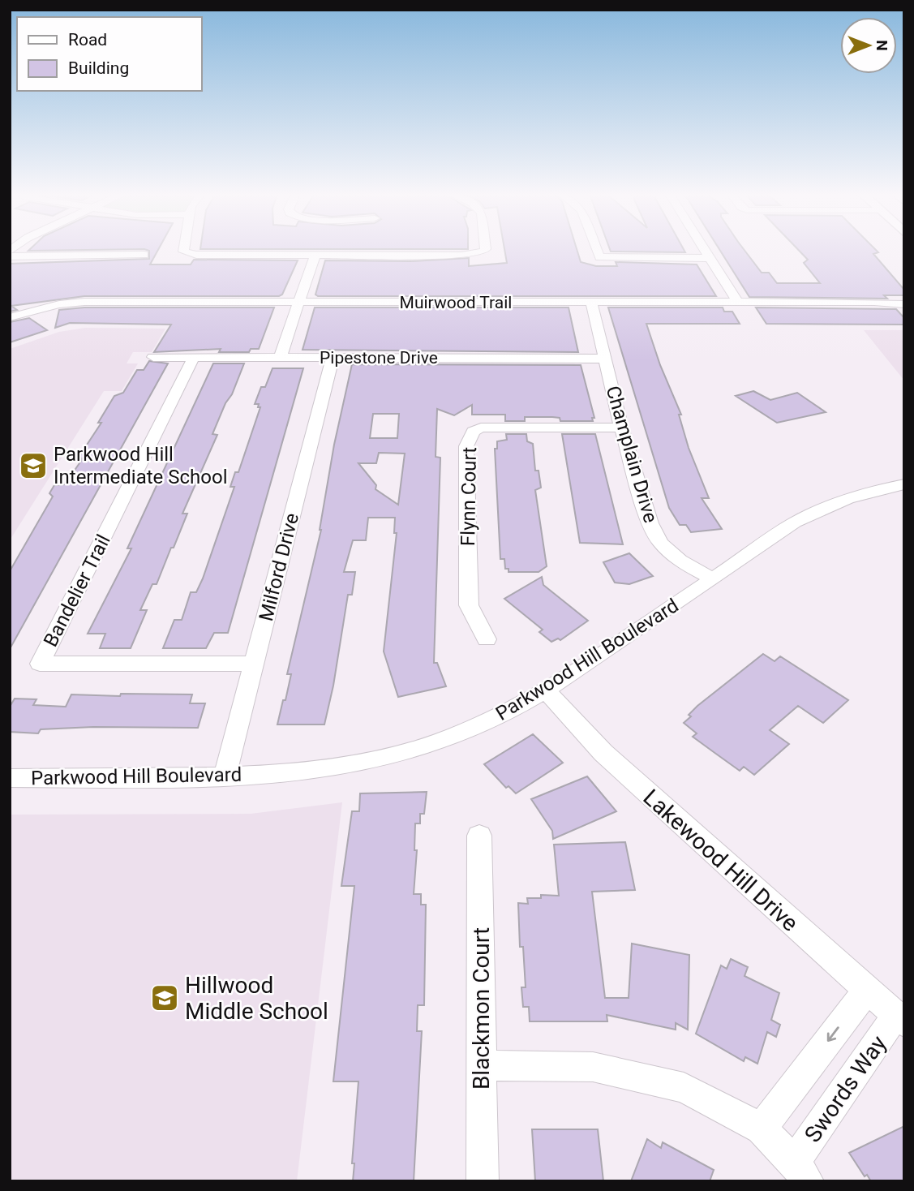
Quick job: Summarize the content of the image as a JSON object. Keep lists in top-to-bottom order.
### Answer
{
  "streets": {
    "street": [
      "Muirwood Trail",
      "Pipestone Drive",
      "Champlain Drive",
      "Flynn Court",
      "Milford Drive",
      "Bandelier Trail",
      "Parkwood Hill Boulevard",
      "Lakewood Hill Drive",
      "Blackmon Court",
      "Swords Way"
    ]
  },
  "crossings": [
    ["Muirwood Trail", "Champlain Drive"],
    ["Pipestone Drive", "Champlain Drive"],
    ["Pipestone Drive", "Milford Drive"],
    ["Pipestone Drive", "Bandelier Trail"],
    ["Champlain Drive", "Flynn Court"],
    ["Champlain Drive", "Parkwood Hill Boulevard"],
    ["Milford Drive", "Bandelier Trail"],
    ["Milford Drive", "Parkwood Hill Boulevard"],
    ["Parkwood Hill Boulevard", "Lakewood Hill Drive"],
    ["Lakewood Hill Drive", "Swords Way"]
  ],
  "places": {
    "school or university": ["Parkwood Hill Intermediate School", "Hillwood Middle School"]
  },
  "legend": ["Road", "Building"],
  "north": "right"
}
